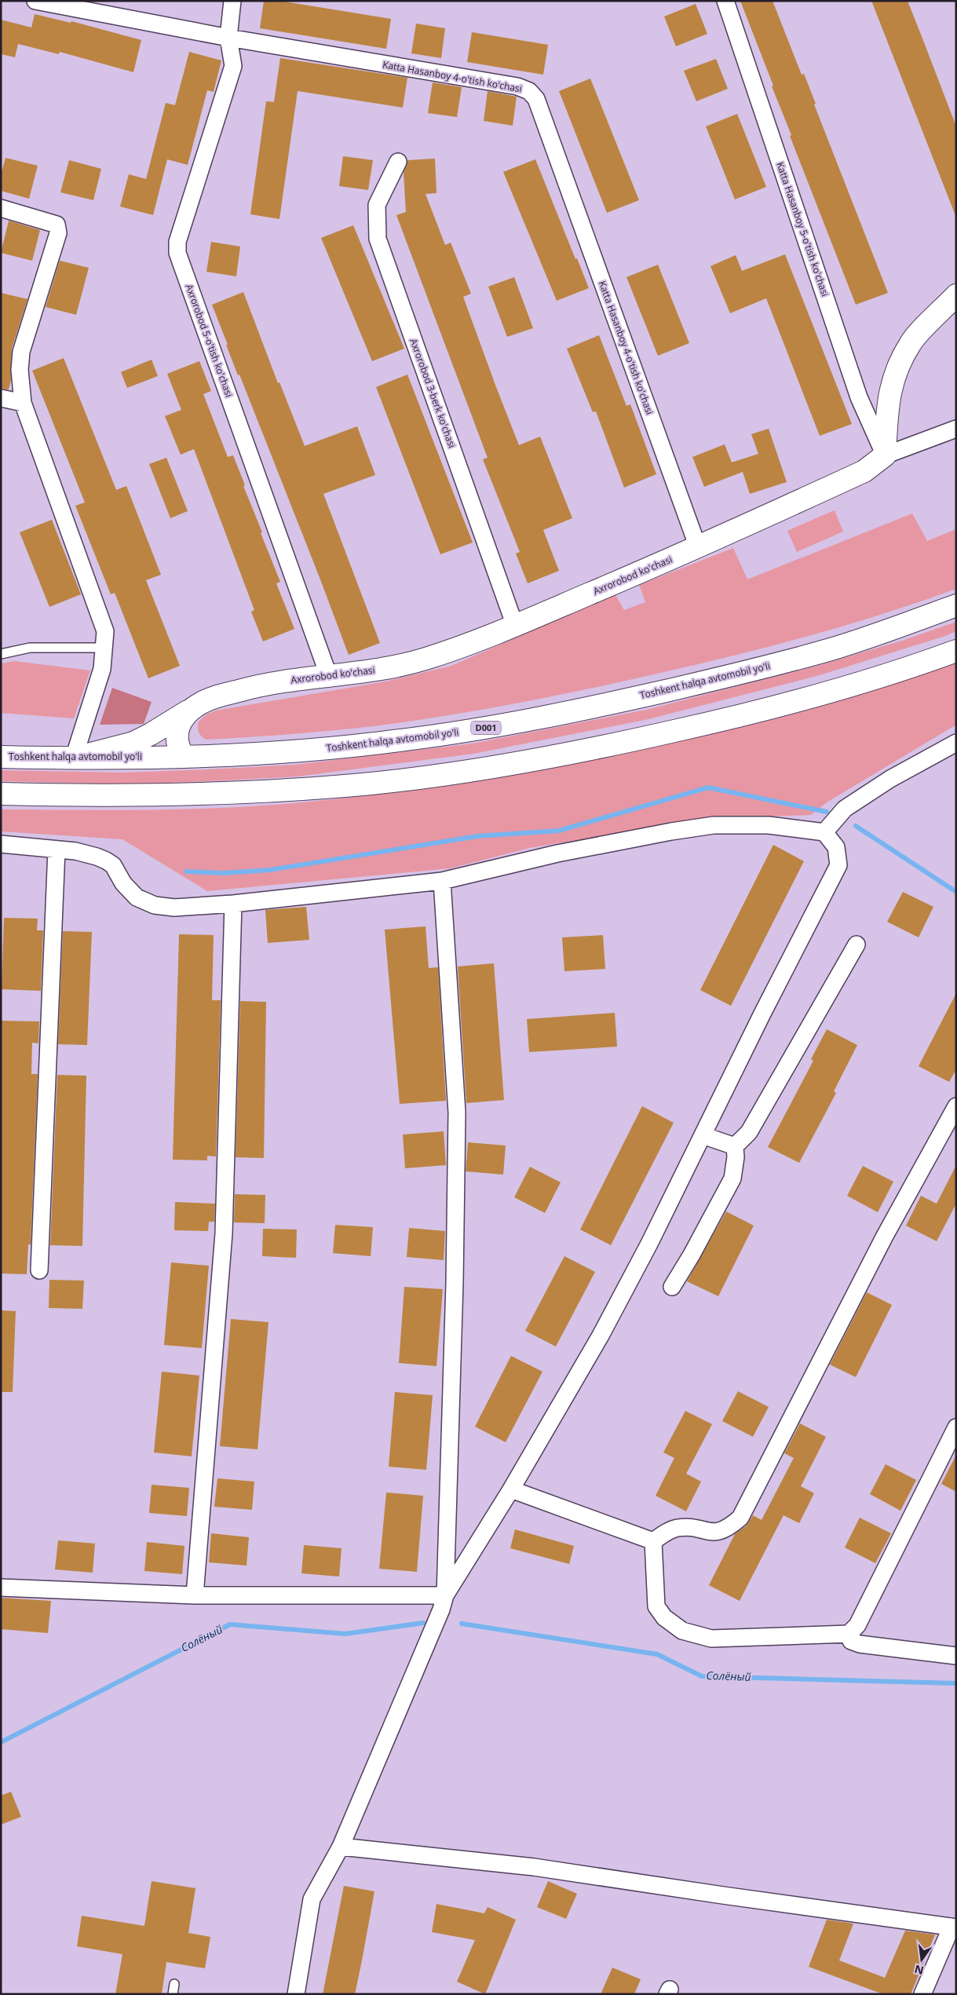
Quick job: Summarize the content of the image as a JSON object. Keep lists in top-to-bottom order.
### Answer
{
  "streets": {
    "main road": ["Axrorobod ko'chasi", "Toshkent halqa avtomobil yo'li", "D001"],
    "street": [
      "Katta Hasanboy 4-o'tish ko'chasi",
      "Katta Hasanboy 5-o'tish ko'chasi",
      "Axrorobod 5-o'tish ko'chasi",
      "Axrorobod 3-berk ko'chasi"
    ]
  },
  "crossings": [
    ["Katta Hasanboy 4-o'tish ko'chasi", "Axrorobod 5-o'tish ko'chasi"],
    ["Katta Hasanboy 4-o'tish ko'chasi", "Axrorobod ko'chasi"],
    ["Katta Hasanboy 5-o'tish ko'chasi", "Axrorobod ko'chasi"],
    ["Axrorobod 5-o'tish ko'chasi", "Axrorobod ko'chasi"],
    ["Axrorobod 3-berk ko'chasi", "Axrorobod ko'chasi"],
    ["Axrorobod ko'chasi", "Toshkent halqa avtomobil yo'li"]
  ],
  "water": ["Солёный"],
  "north": "bottom"
}
